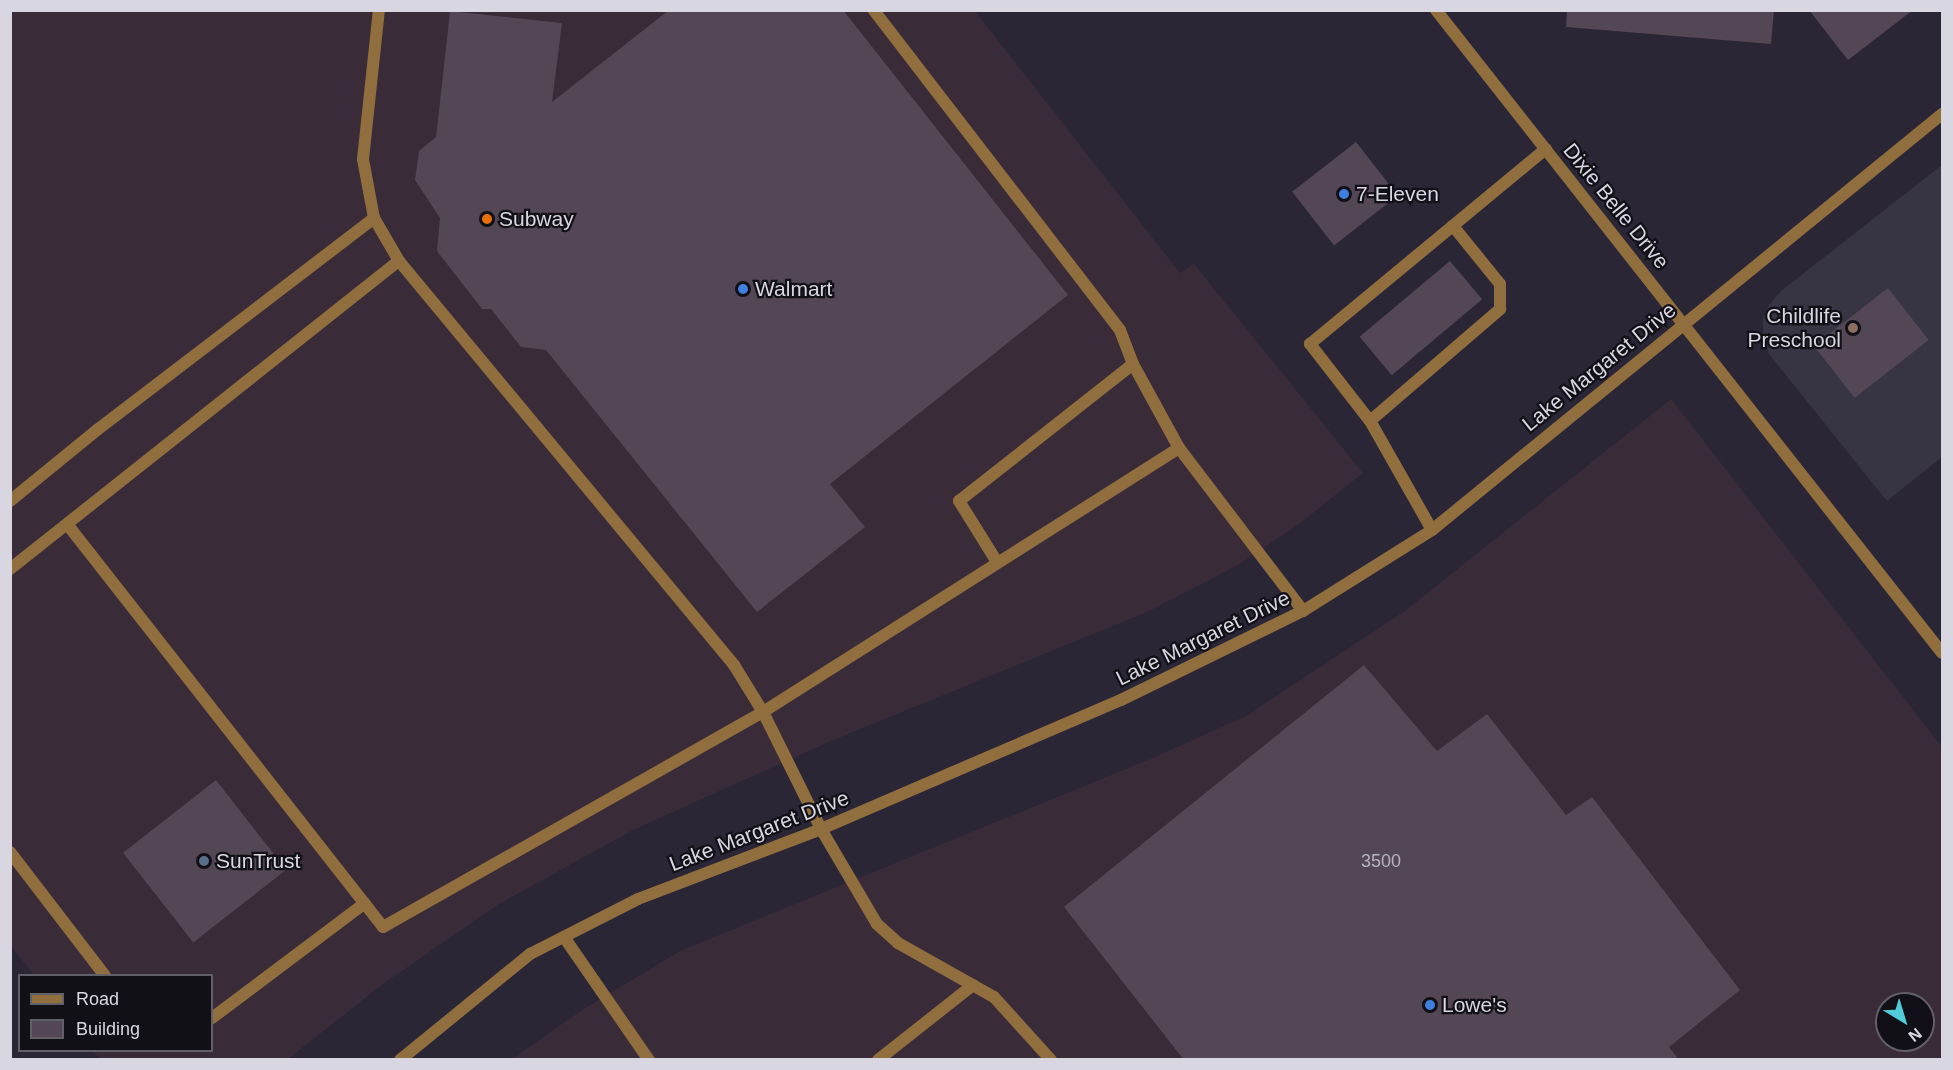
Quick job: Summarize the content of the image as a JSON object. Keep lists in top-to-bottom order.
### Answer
{
  "streets": {
    "street": ["Dixie Belle Drive", "Lake Margaret Drive"]
  },
  "crossings": [
    ["Dixie Belle Drive", "Lake Margaret Drive"]
  ],
  "places": [
    "7-Eleven",
    "Subway",
    "Walmart",
    "Childlife Preschool",
    "SunTrust",
    "Lowe's"
  ],
  "house_numbers": ["3500"],
  "legend": ["Road", "Building"],
  "north": "bottom right"
}
